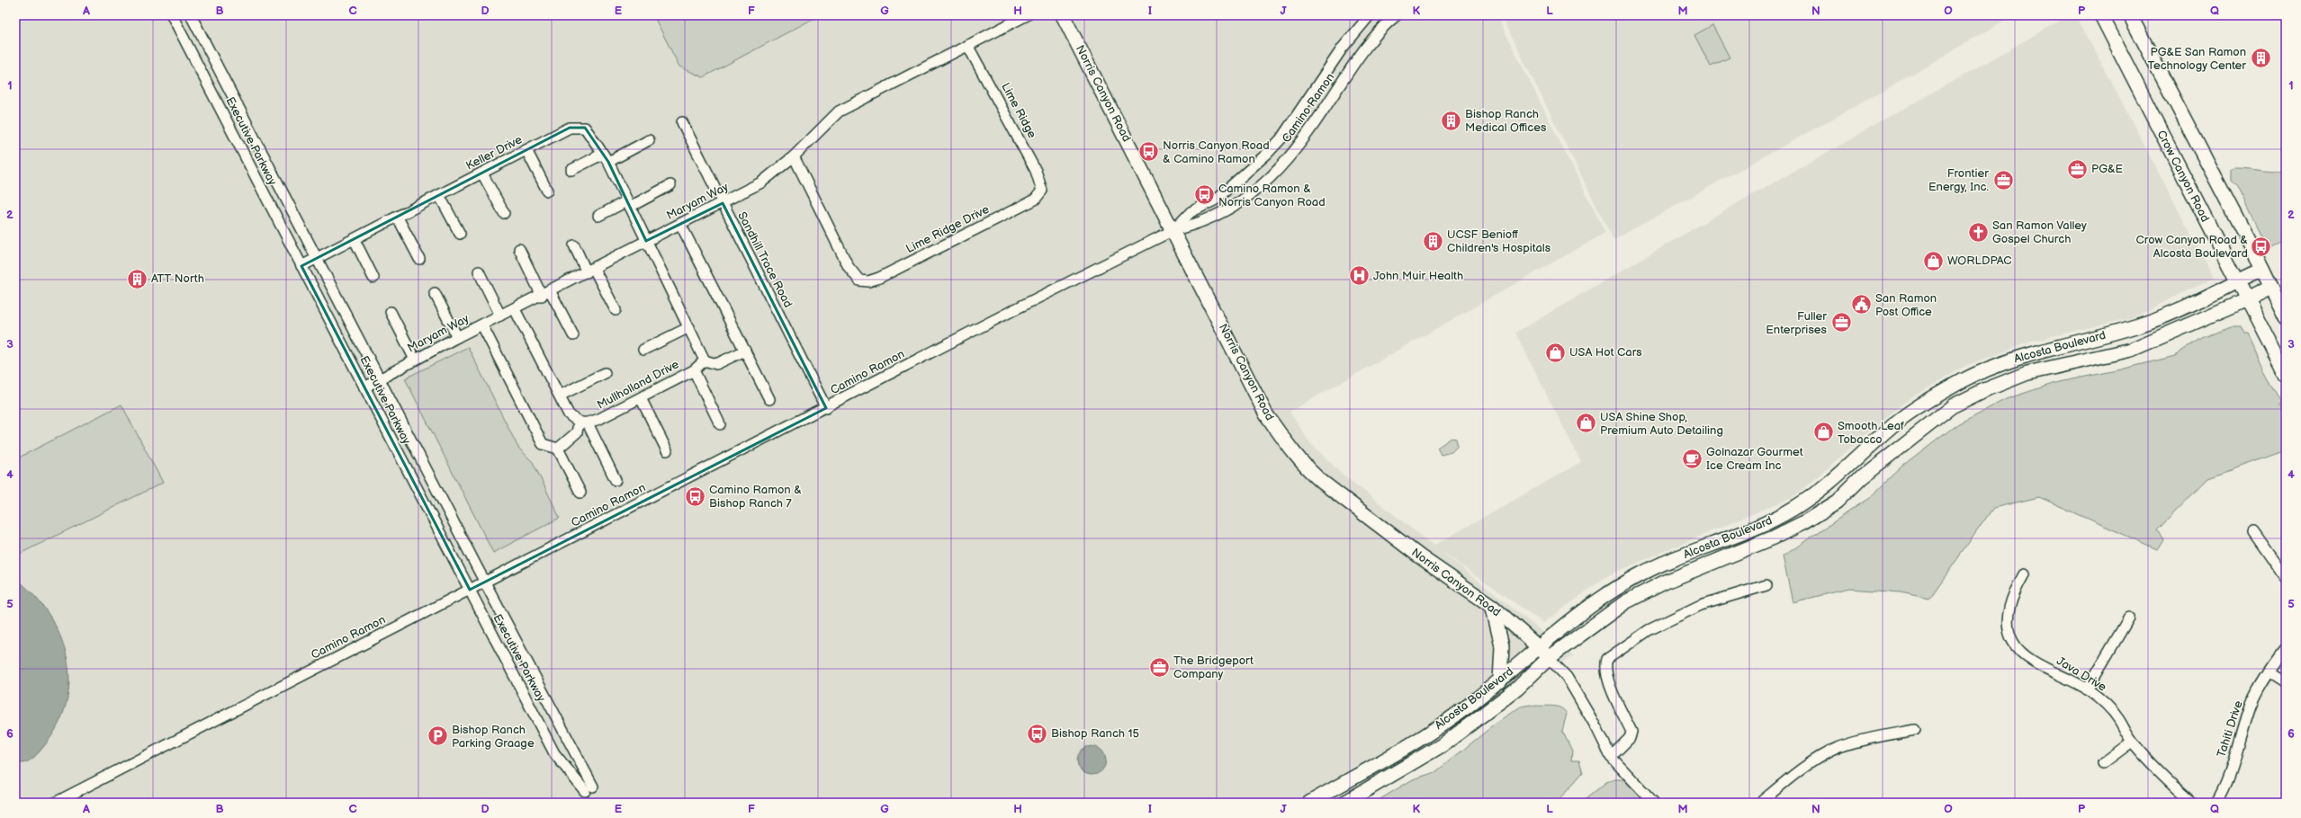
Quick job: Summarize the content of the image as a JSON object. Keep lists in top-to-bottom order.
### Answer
{
  "streets": {
    "main road": ["Norris Canyon Road", "Crow Canyon Road", "Alcosta Boulevard"],
    "street": [
      "Camino Ramon",
      "Lime Ridge",
      "Executive Parkway",
      "Keller Drive",
      "Maryam Way",
      "Lime Ridge Drive",
      "Sandhill Trace Road",
      "Mullholland Drive",
      "Java Drive",
      "Tahiti Drive"
    ]
  },
  "crossings": [
    ["Norris Canyon Road", "Camino Ramon"],
    ["Norris Canyon Road", "Alcosta Boulevard"],
    ["Camino Ramon", "Executive Parkway"],
    ["Camino Ramon", "Sandhill Trace Road"],
    ["Lime Ridge", "Maryam Way"],
    ["Lime Ridge", "Lime Ridge Drive"],
    ["Executive Parkway", "Keller Drive"],
    ["Executive Parkway", "Maryam Way"],
    ["Keller Drive", "Maryam Way"],
    ["Crow Canyon Road", "Alcosta Boulevard"],
    ["Maryam Way", "Lime Ridge Drive"],
    ["Maryam Way", "Sandhill Trace Road"]
  ],
  "places": {
    "building": [
      "PG&E San Ramon Technology Center",
      "Bishop Ranch Medical Offices",
      "UCSF Benioff Children's Hospitals",
      "ATT North"
    ],
    "bus stop": [
      "Norris Canyon Road & Camino Ramon",
      "Camino Ramon & Norris Canyon Road",
      "Crow Canyon Road & Alcosta Boulevard",
      "Camino Ramon & Bishop Ranch 7",
      "Bishop Ranch 15"
    ],
    "office": [
      "PG&E",
      "Frontier Energy, Inc.",
      "Fuller Enterprises",
      "The Bridgeport Company"
    ],
    "church": ["San Ramon Valley Gospel Church"],
    "shop": [
      "WORLDPAC",
      "USA Hot Cars",
      "USA Shine Shop, Premium Auto Detailing",
      "Smooth Leaf Tobacco"
    ],
    "hospital": ["John Muir Health"],
    "public building": ["San Ramon Post Office"],
    "cafe": ["Golnazar Gourmet Ice Cream Inc"],
    "parking": ["Bishop Ranch Parking Graage"]
  },
  "grid": {
    "columns": [
      "A",
      "B",
      "C",
      "D",
      "E",
      "F",
      "G",
      "H",
      "I",
      "J",
      "K",
      "L",
      "M",
      "N",
      "O",
      "P",
      "Q"
    ],
    "rows": [
      "1",
      "2",
      "3",
      "4",
      "5",
      "6"
    ]
  }
}
